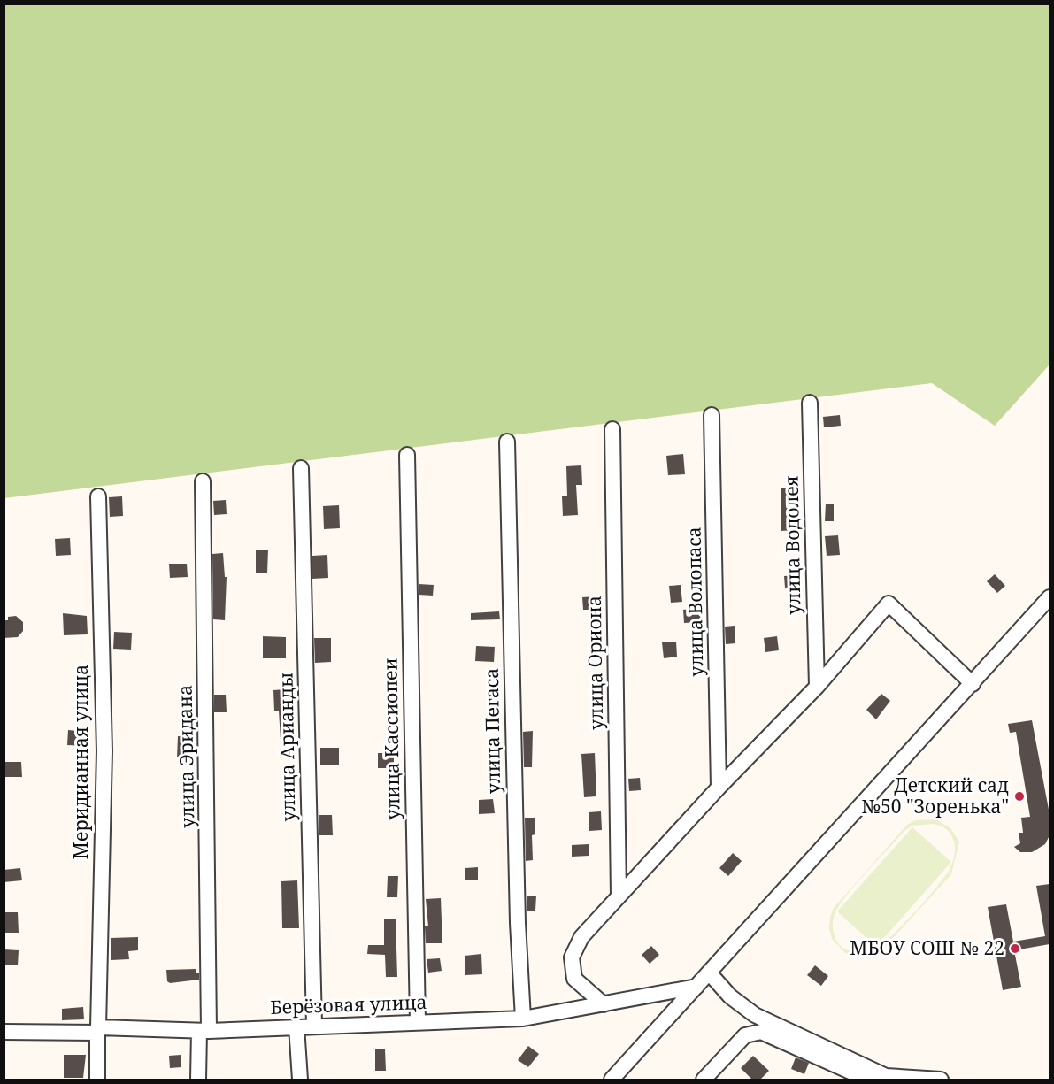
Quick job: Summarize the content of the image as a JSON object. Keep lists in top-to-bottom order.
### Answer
{
  "streets": {
    "street": [
      "улица Водолея",
      "улица Волопаса",
      "улица Ориона",
      "улица Пегаса",
      "улица Кассиопеи",
      "улица Арианды",
      "улица Эридана",
      "Меридианная улица",
      "Берёзовая улица"
    ]
  },
  "crossings": [
    ["улица Пегаса", "Берёзовая улица"],
    ["улица Кассиопеи", "Берёзовая улица"],
    ["улица Арианды", "Берёзовая улица"],
    ["улица Эридана", "Берёзовая улица"],
    ["Меридианная улица", "Берёзовая улица"]
  ],
  "places": ["Детский сад №50 \"Зоренька\"", "МБОУ СОШ № 22"]
}
